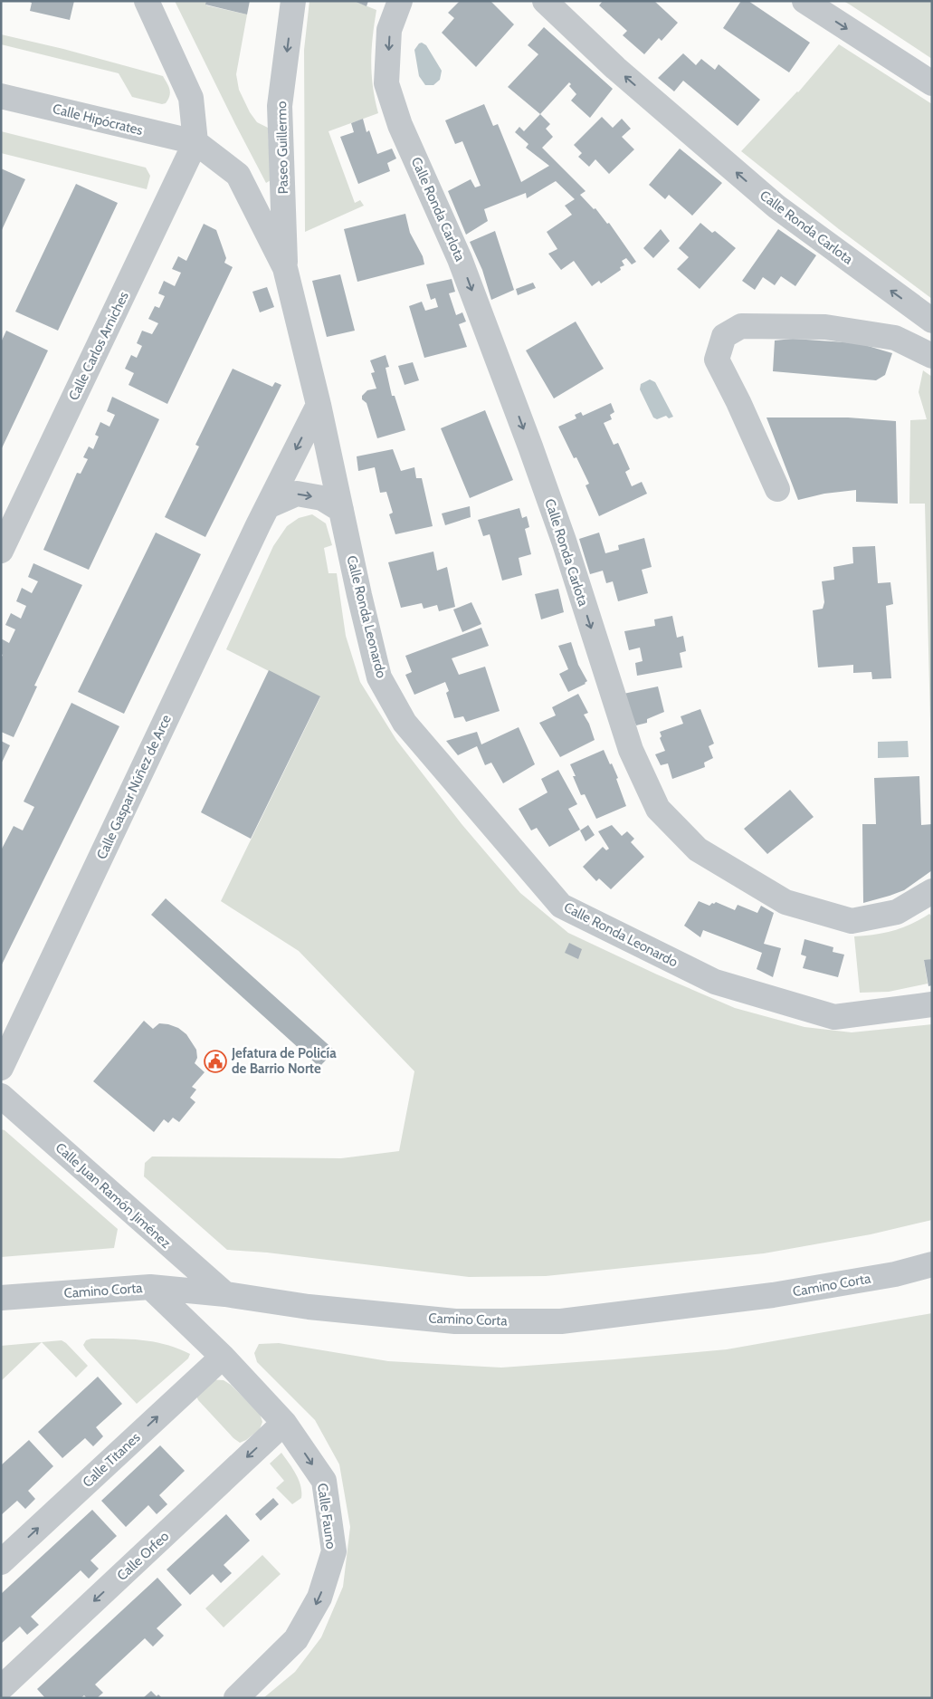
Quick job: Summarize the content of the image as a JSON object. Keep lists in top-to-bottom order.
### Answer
{
  "streets": {
    "street": [
      "Calle Hipócrates",
      "Paseo Guillermo",
      "Calle Ronda Carlota",
      "Calle Carlos Arniches",
      "Calle Ronda Leonardo",
      "Calle Gaspar Núñez de Arce",
      "Calle Juan Ramón Jiménez",
      "Camino Corta",
      "Calle Titanes",
      "Calle Fauno",
      "Calle Orfeo"
    ]
  },
  "crossings": [
    ["Calle Hipócrates", "Calle Carlos Arniches"],
    ["Calle Hipócrates", "Calle Ronda Leonardo"],
    ["Paseo Guillermo", "Calle Ronda Leonardo"],
    ["Calle Carlos Arniches", "Calle Ronda Leonardo"],
    ["Calle Ronda Leonardo", "Calle Gaspar Núñez de Arce"],
    ["Calle Juan Ramón Jiménez", "Camino Corta"],
    ["Camino Corta", "Calle Fauno"],
    ["Calle Titanes", "Calle Fauno"],
    ["Calle Fauno", "Calle Orfeo"]
  ],
  "one_way": ["Calle Titanes", "Calle Fauno", "Calle Orfeo"],
  "places": {
    "public building": ["Jefatura de Policía de Barrio Norte"]
  }
}
